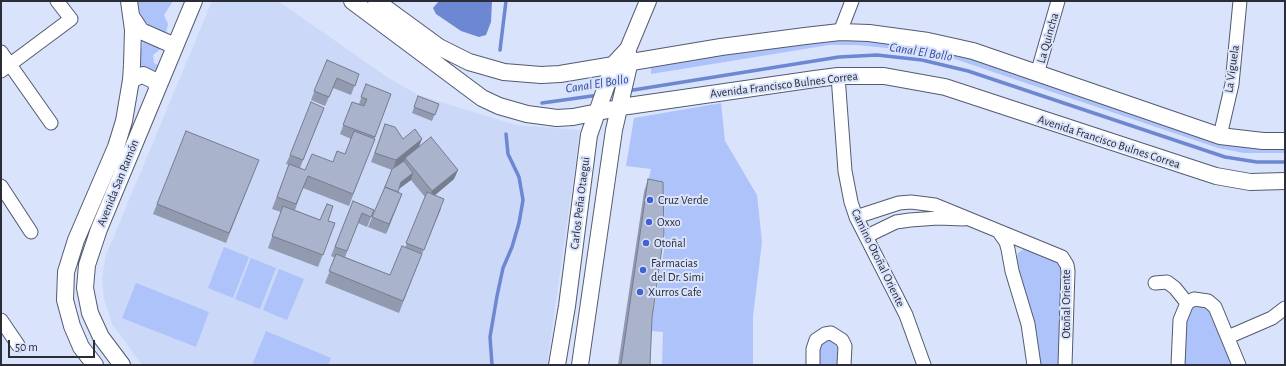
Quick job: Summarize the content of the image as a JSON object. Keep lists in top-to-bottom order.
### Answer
{
  "streets": {
    "street": [
      "La Quincha",
      "La Viguela",
      "Avenida Francisco Bulnes Correa",
      "Avenida San Ramón",
      "Carlos Peña Otaegui",
      "Camino Otoñal Oriente",
      "Otoñal Oriente"
    ]
  },
  "crossings": [
    ["Avenida Francisco Bulnes Correa", "Carlos Peña Otaegui"],
    ["Avenida Francisco Bulnes Correa", "Camino Otoñal Oriente"],
    ["Camino Otoñal Oriente", "Otoñal Oriente"]
  ],
  "water": ["Canal El Bollo"],
  "places": [
    "Cruz Verde",
    "Oxxo",
    "Otoñal",
    "Farmacias del Dr. Simi",
    "Xurros Cafe"
  ],
  "scale_bar": "50 m"
}
